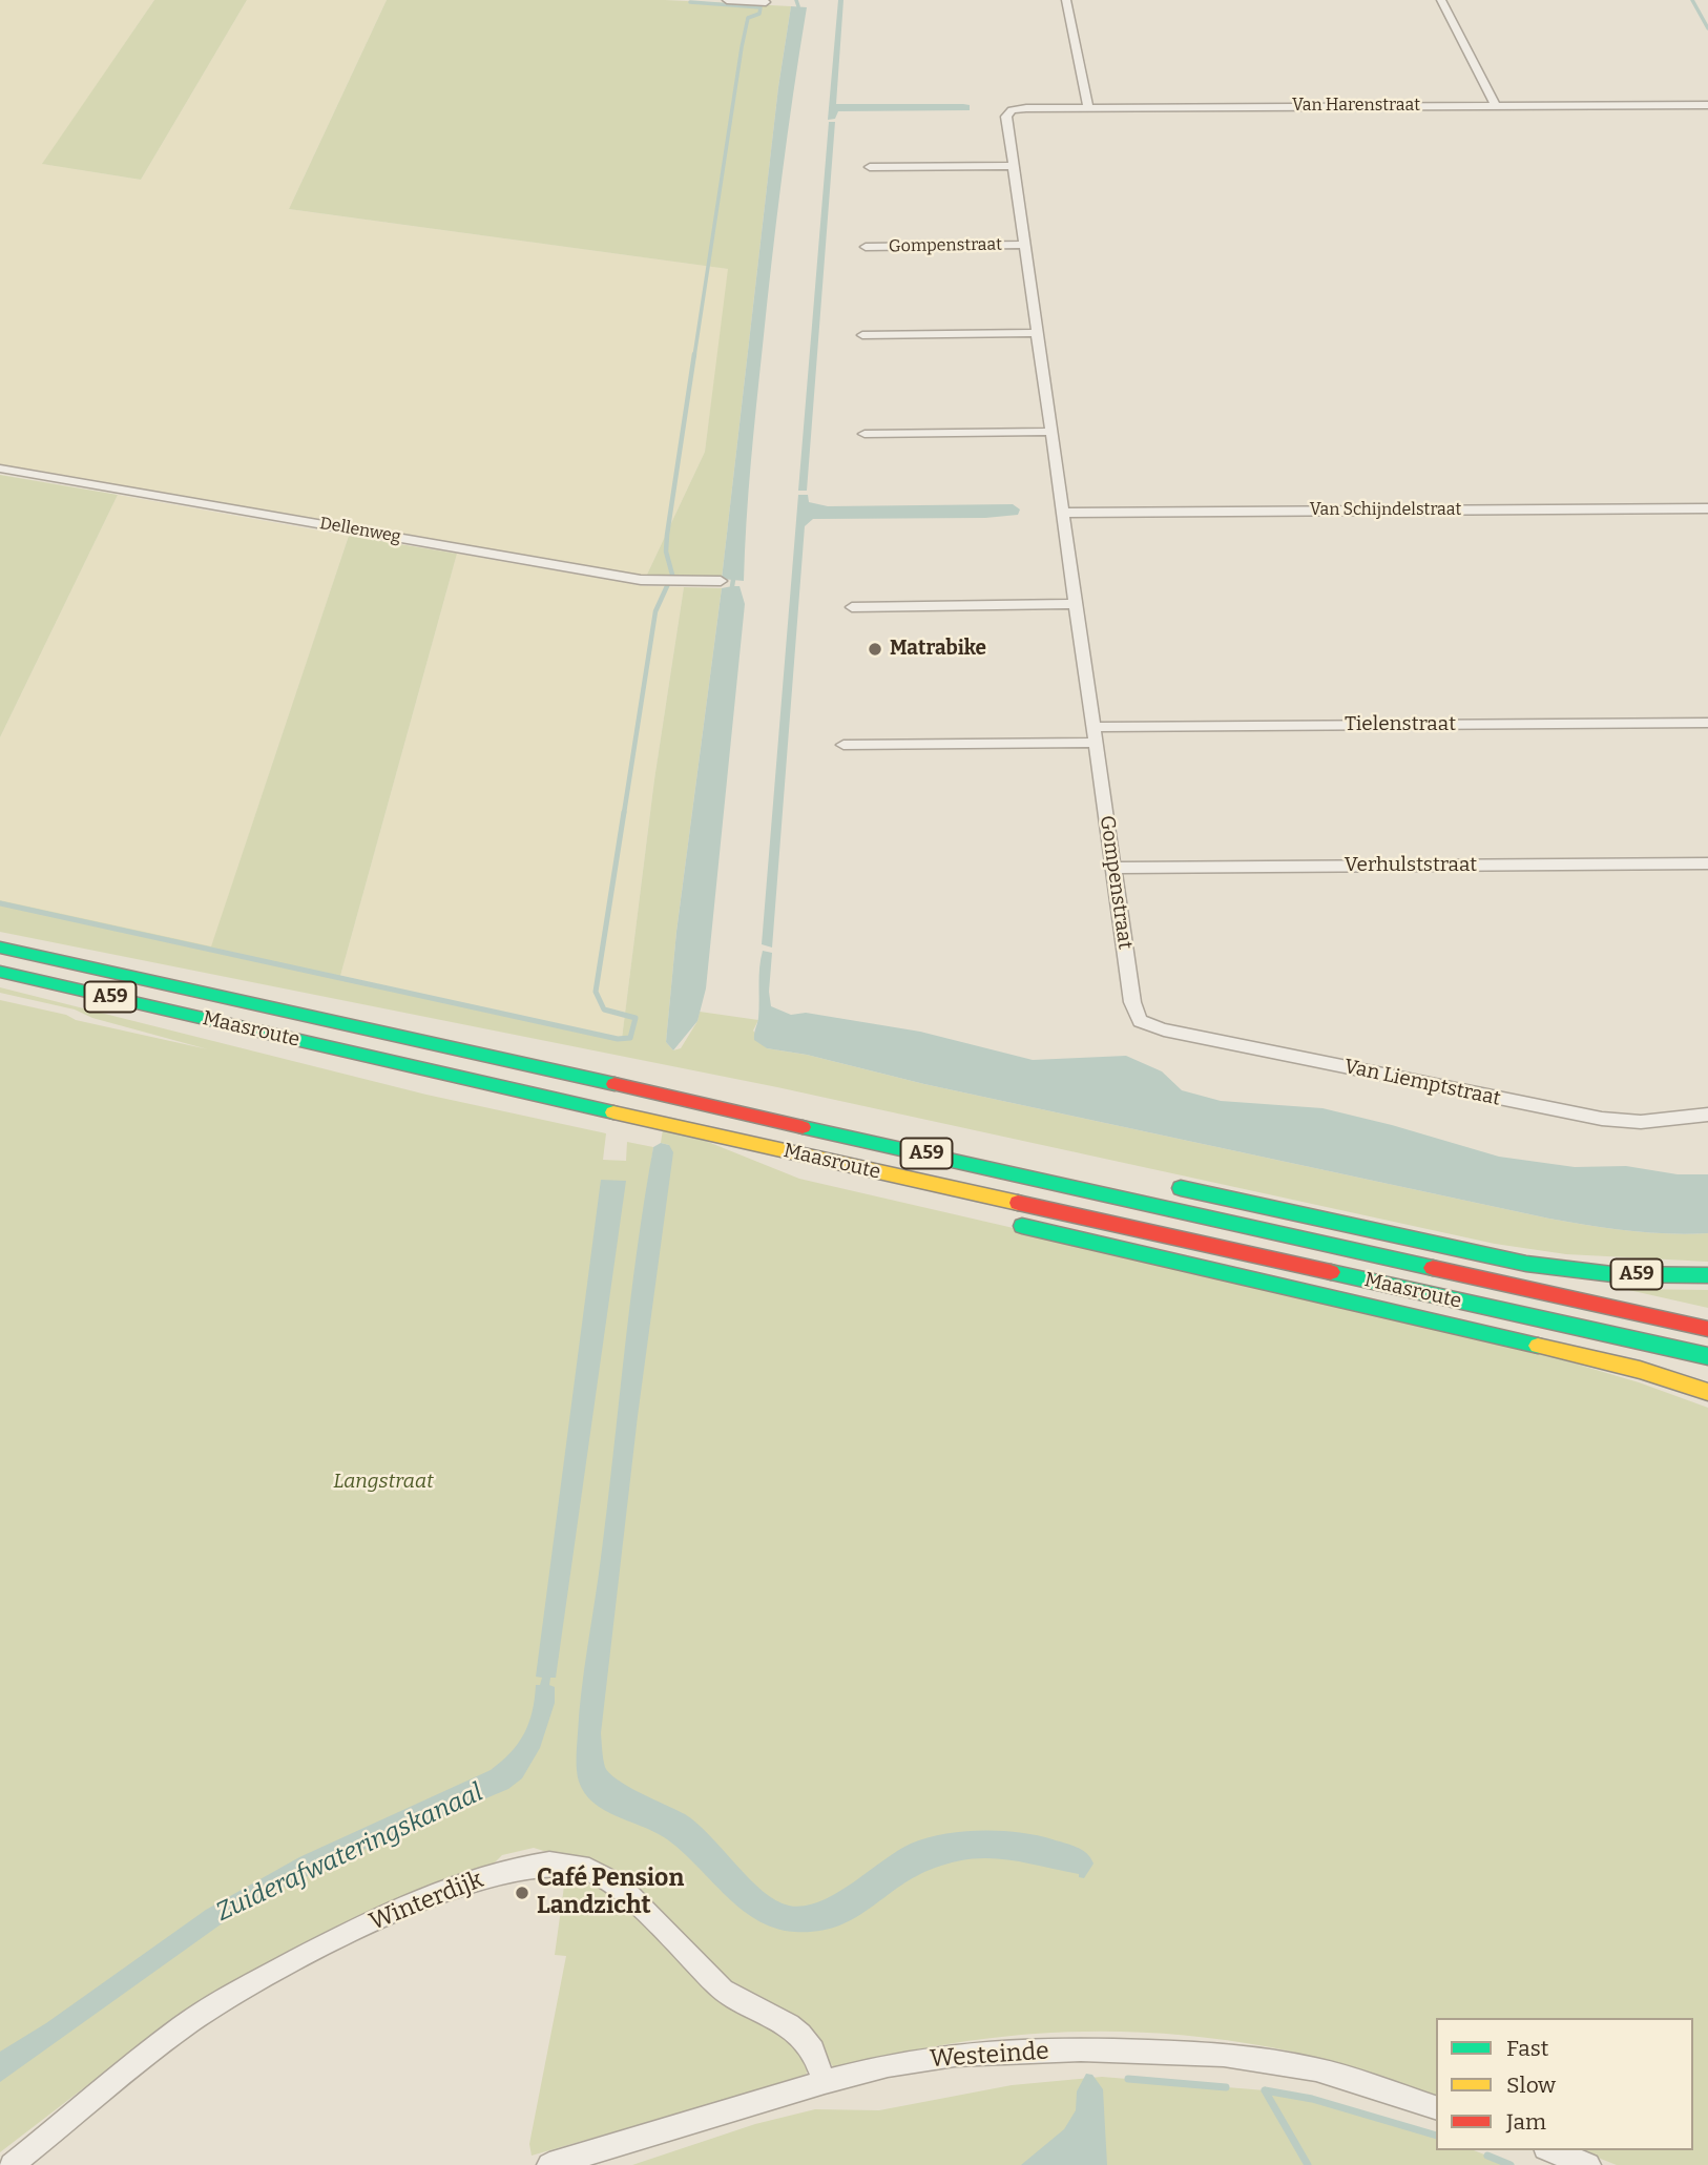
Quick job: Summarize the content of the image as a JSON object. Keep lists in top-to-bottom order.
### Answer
{
  "streets": {
    "highway": ["A59", "Maasroute"],
    "street": [
      "Van Harenstraat",
      "Gompenstraat",
      "Van Schijndelstraat",
      "Dellenweg",
      "Tielenstraat",
      "Verhulststraat",
      "Van Liemptstraat",
      "Winterdijk",
      "Westeinde"
    ]
  },
  "crossings": [
    ["Van Harenstraat", "Gompenstraat"],
    ["Gompenstraat", "Van Schijndelstraat"],
    ["Gompenstraat", "Tielenstraat"],
    ["Gompenstraat", "Verhulststraat"],
    ["Gompenstraat", "Van Liemptstraat"],
    ["A59", "Maasroute"],
    ["Winterdijk", "Westeinde"]
  ],
  "water": ["Zuiderafwateringskanaal"],
  "parks": ["Langstraat"],
  "places": ["Matrabike", "Café Pension Landzicht"],
  "legend": ["Fast", "Slow", "Jam"]
}
